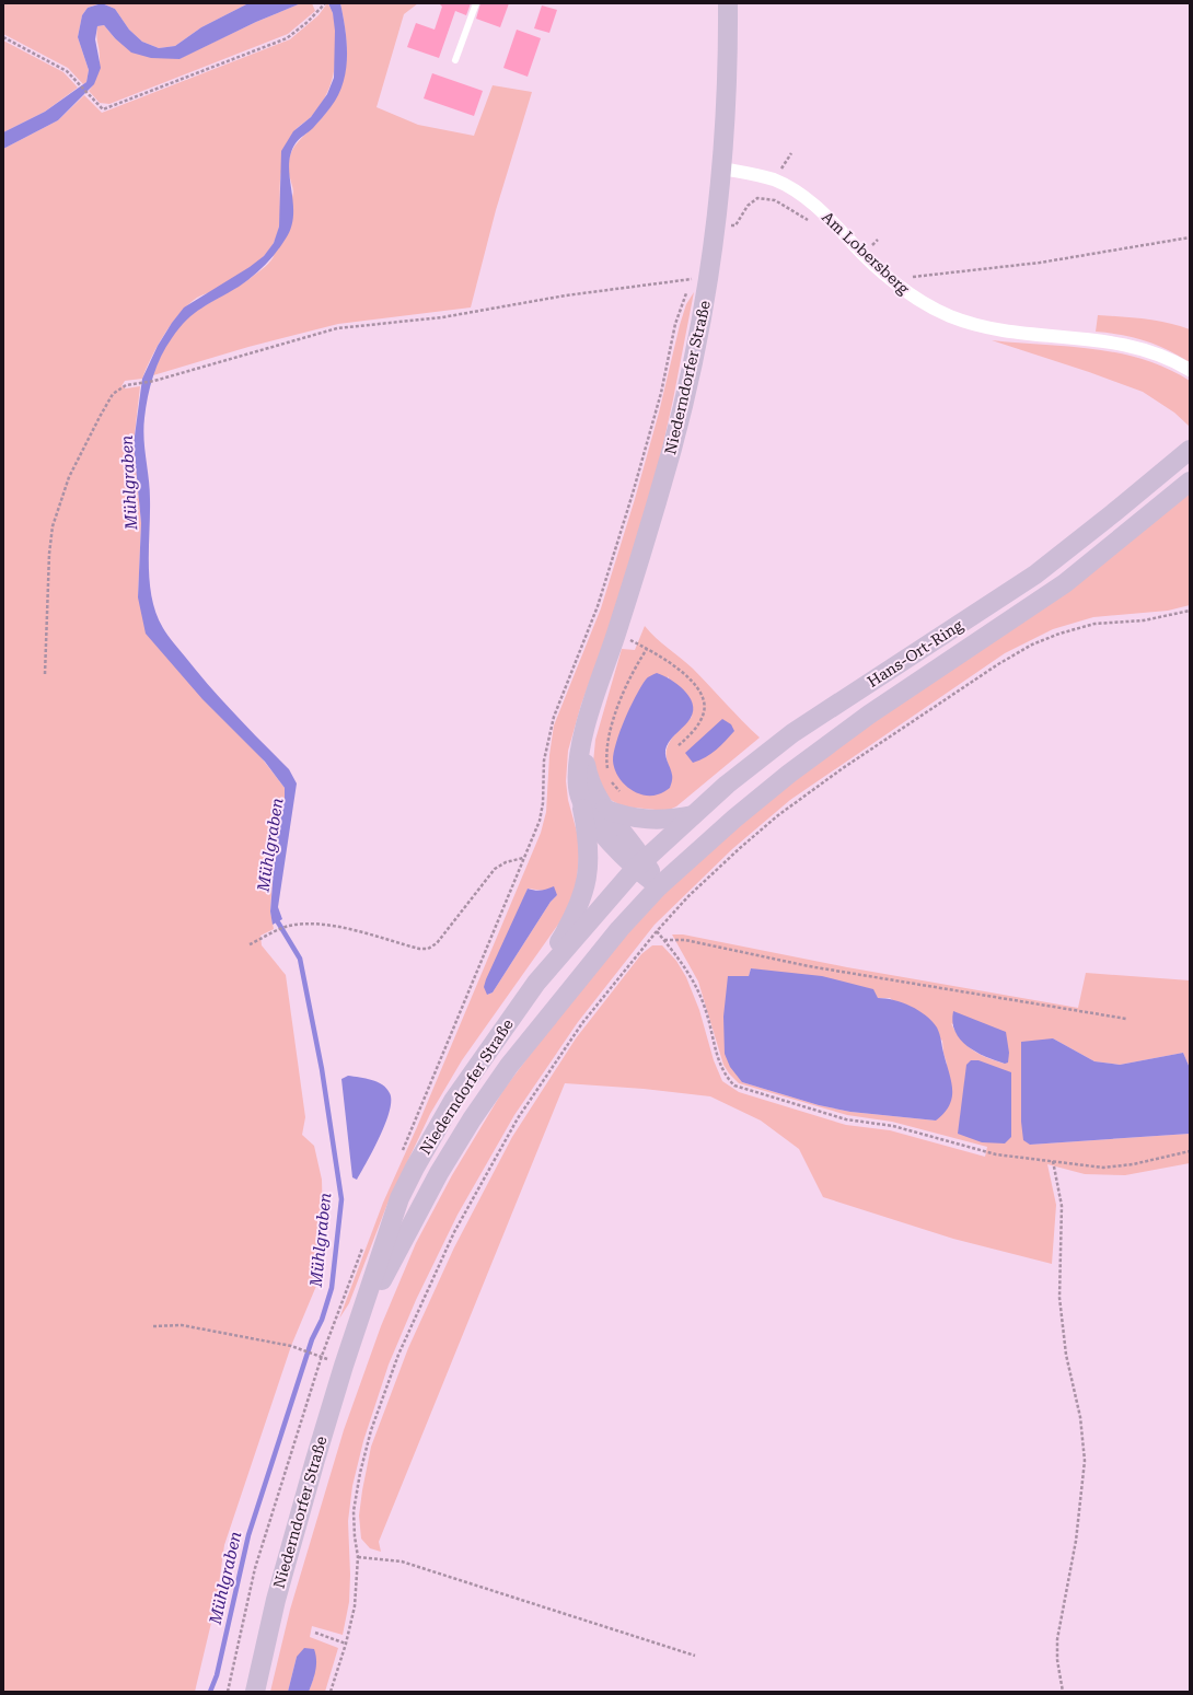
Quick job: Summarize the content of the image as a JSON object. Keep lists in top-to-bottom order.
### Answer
{
  "streets": {
    "main road": ["Niederndorfer Straße", "Hans-Ort-Ring"],
    "street": ["Am Lobersberg"]
  },
  "crossings": [
    ["Am Lobersberg", "Niederndorfer Straße"],
    ["Niederndorfer Straße", "Hans-Ort-Ring"]
  ],
  "water": ["Mühlgraben"]
}
